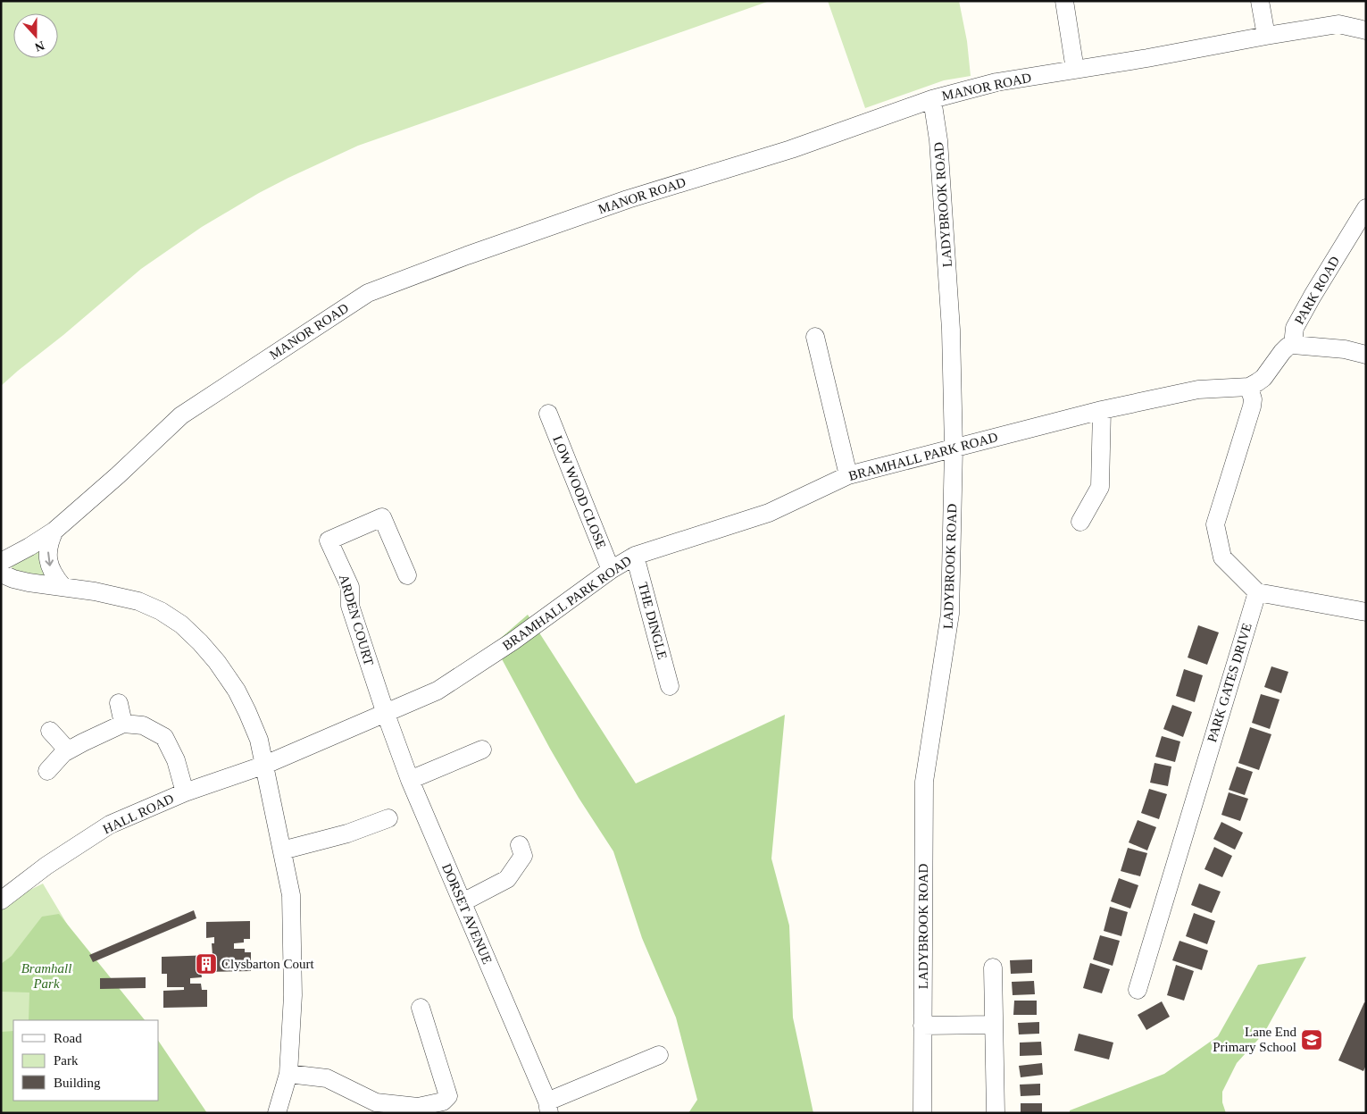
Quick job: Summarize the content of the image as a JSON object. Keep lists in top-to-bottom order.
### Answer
{
  "streets": {
    "street": [
      "MANOR ROAD",
      "LADYBROOK ROAD",
      "PARK ROAD",
      "BRAMHALL PARK ROAD",
      "LOW WOOD CLOSE",
      "ARDEN COURT",
      "THE DINGLE",
      "PARK GATES DRIVE",
      "HALL ROAD",
      "DORSET AVENUE"
    ]
  },
  "crossings": [
    ["MANOR ROAD", "LADYBROOK ROAD"],
    ["LADYBROOK ROAD", "BRAMHALL PARK ROAD"],
    ["BRAMHALL PARK ROAD", "LOW WOOD CLOSE"],
    ["BRAMHALL PARK ROAD", "ARDEN COURT"],
    ["BRAMHALL PARK ROAD", "THE DINGLE"],
    ["BRAMHALL PARK ROAD", "HALL ROAD"],
    ["BRAMHALL PARK ROAD", "DORSET AVENUE"],
    ["ARDEN COURT", "DORSET AVENUE"]
  ],
  "parks": ["Bramhall Park"],
  "places": {
    "building": ["Clysbarton Court"],
    "school or university": ["Lane End Primary School"]
  },
  "legend": ["Road", "Park", "Building"],
  "north": "bottom"
}
